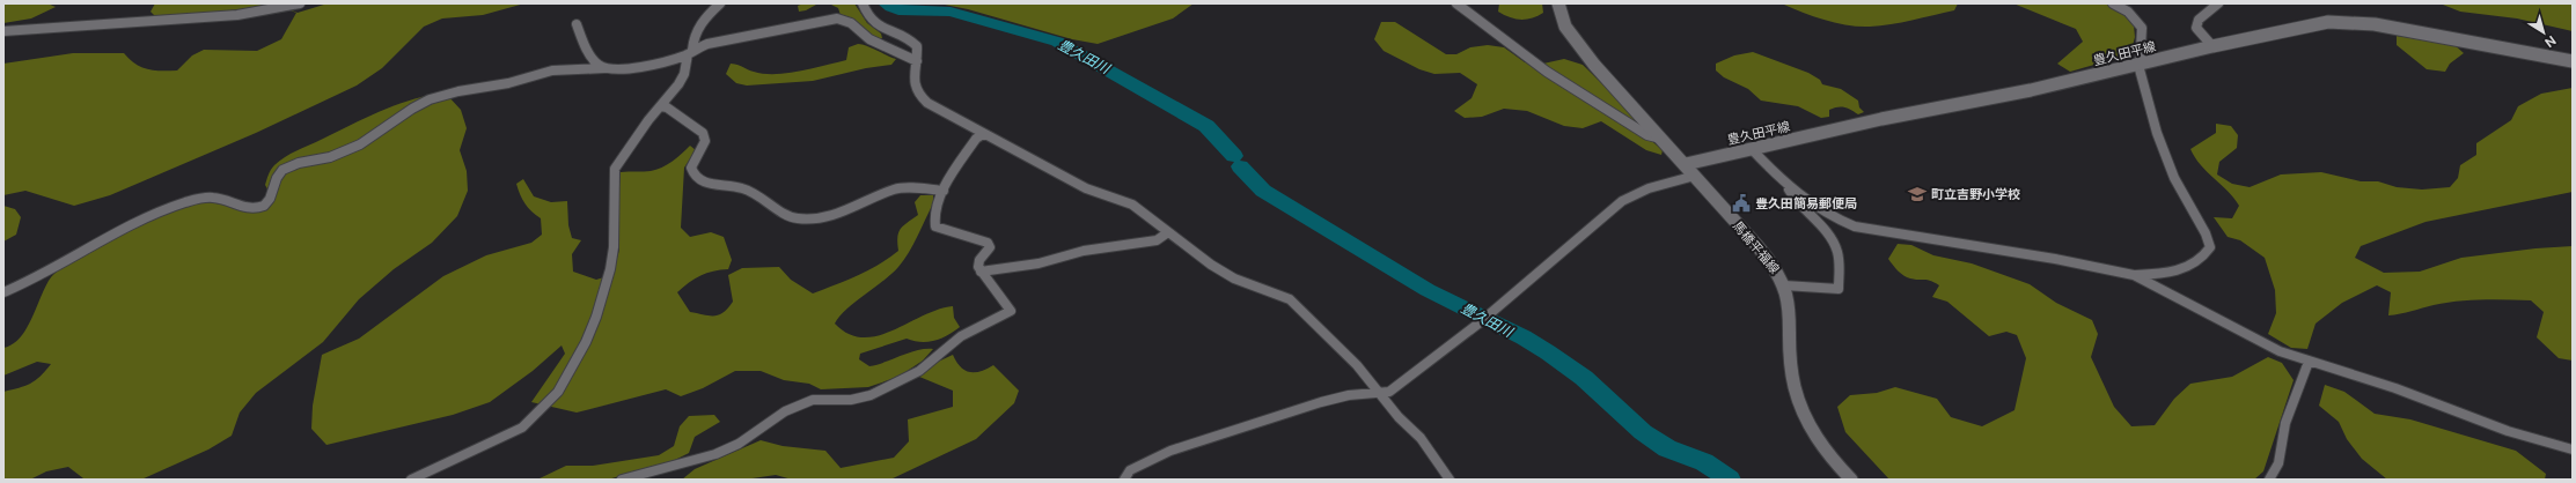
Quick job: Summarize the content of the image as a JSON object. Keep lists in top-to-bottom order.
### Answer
{
  "streets": {
    "main road": ["豊久田平線", "馬橋平福線"]
  },
  "crossings": [
    ["豊久田平線", "馬橋平福線"]
  ],
  "water": ["豊久田川"],
  "places": {
    "school or university": ["町立吉野小学校"],
    "public building": ["豊久田簡易郵便局"]
  },
  "north": "bottom right"
}
